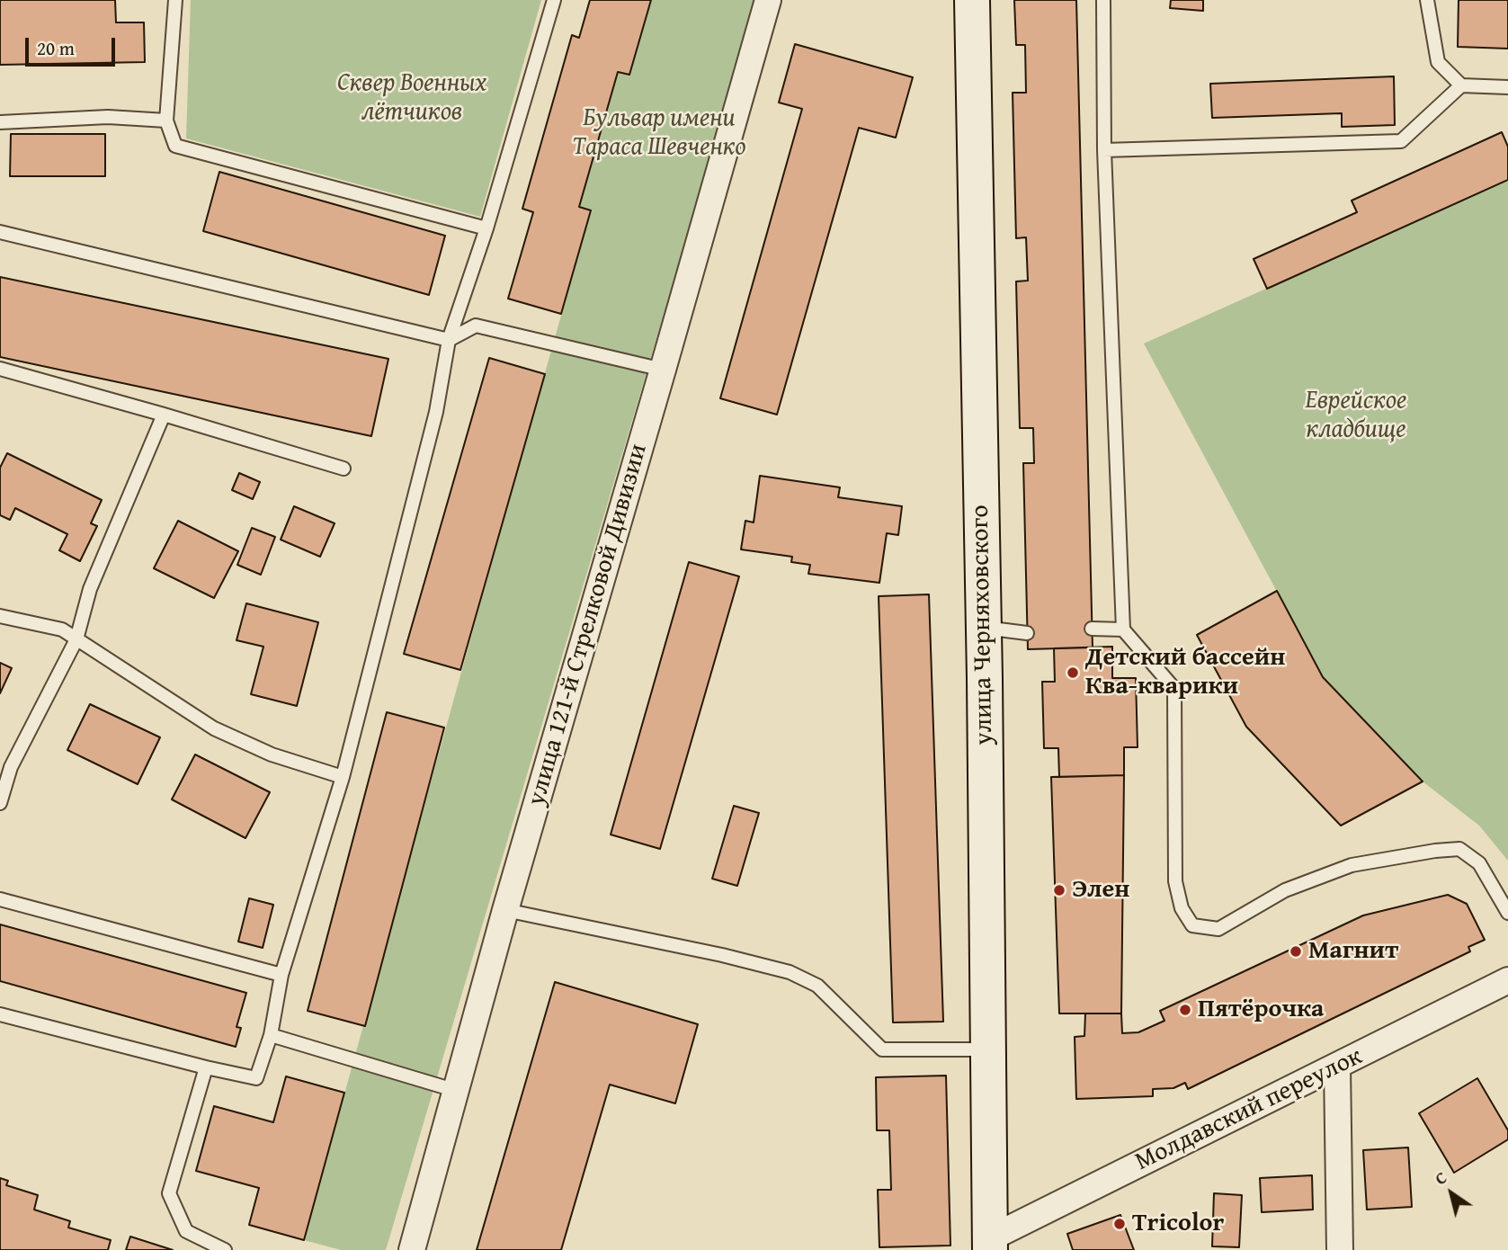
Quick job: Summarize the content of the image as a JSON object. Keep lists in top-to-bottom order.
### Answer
{
  "streets": {
    "street": ["улица 121-й Стрелковой Дивизии", "улица Черняховского", "Молдавский переулок"]
  },
  "crossings": [
    ["улица Черняховского", "Молдавский переулок"]
  ],
  "parks": ["Сквер Военных лётчиков", "Бульвар имени Тараса Шевченко", "Еврейское кладбище"],
  "places": [
    "Детский бассейн Ква-кварики",
    "Элен",
    "Магнит",
    "Пятёрочка",
    "Tricolor"
  ],
  "scale_bar": "20 m",
  "north": "top left"
}
